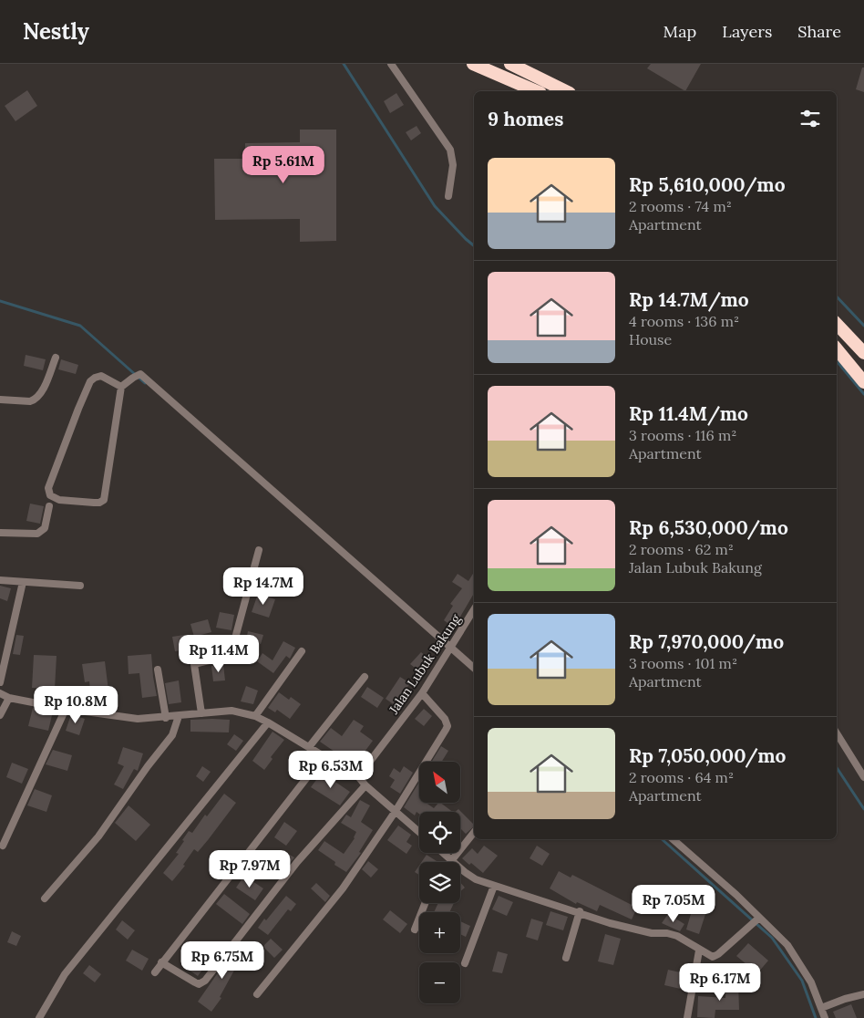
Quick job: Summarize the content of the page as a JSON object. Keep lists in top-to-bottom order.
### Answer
{
  "streets": {
    "street": ["Jalan Lubuk Bakung"]
  },
  "north": "top left",
  "page": {
    "header": "Nestly",
    "nav": ["Map", "Layers", "Share"],
    "heading": "9 homes",
    "price": [
      "Rp 5.61M",
      "Rp 14.7M",
      "Rp 11.4M",
      "Rp 10.8M",
      "Rp 6.53M",
      "Rp 7.97M",
      "Rp 7.05M",
      "Rp 6.75M",
      "Rp 6.17M"
    ],
    "list": [
      {
        "name": "Rp 5,610,000/mo",
        "note": "2 rooms · 74 m² · Apartment"
      },
      {
        "name": "Rp 14.7M/mo",
        "note": "4 rooms · 136 m² · House"
      },
      {
        "name": "Rp 11.4M/mo",
        "note": "3 rooms · 116 m² · Apartment"
      },
      {
        "name": "Rp 6,530,000/mo",
        "note": "2 rooms · 62 m² · Jalan Lubuk Bakung"
      },
      {
        "name": "Rp 7,970,000/mo",
        "note": "3 rooms · 101 m² · Apartment"
      },
      {
        "name": "Rp 7,050,000/mo",
        "note": "2 rooms · 64 m² · Apartment"
      }
    ],
    "map_buttons": ["+", "−"]
  }
}
